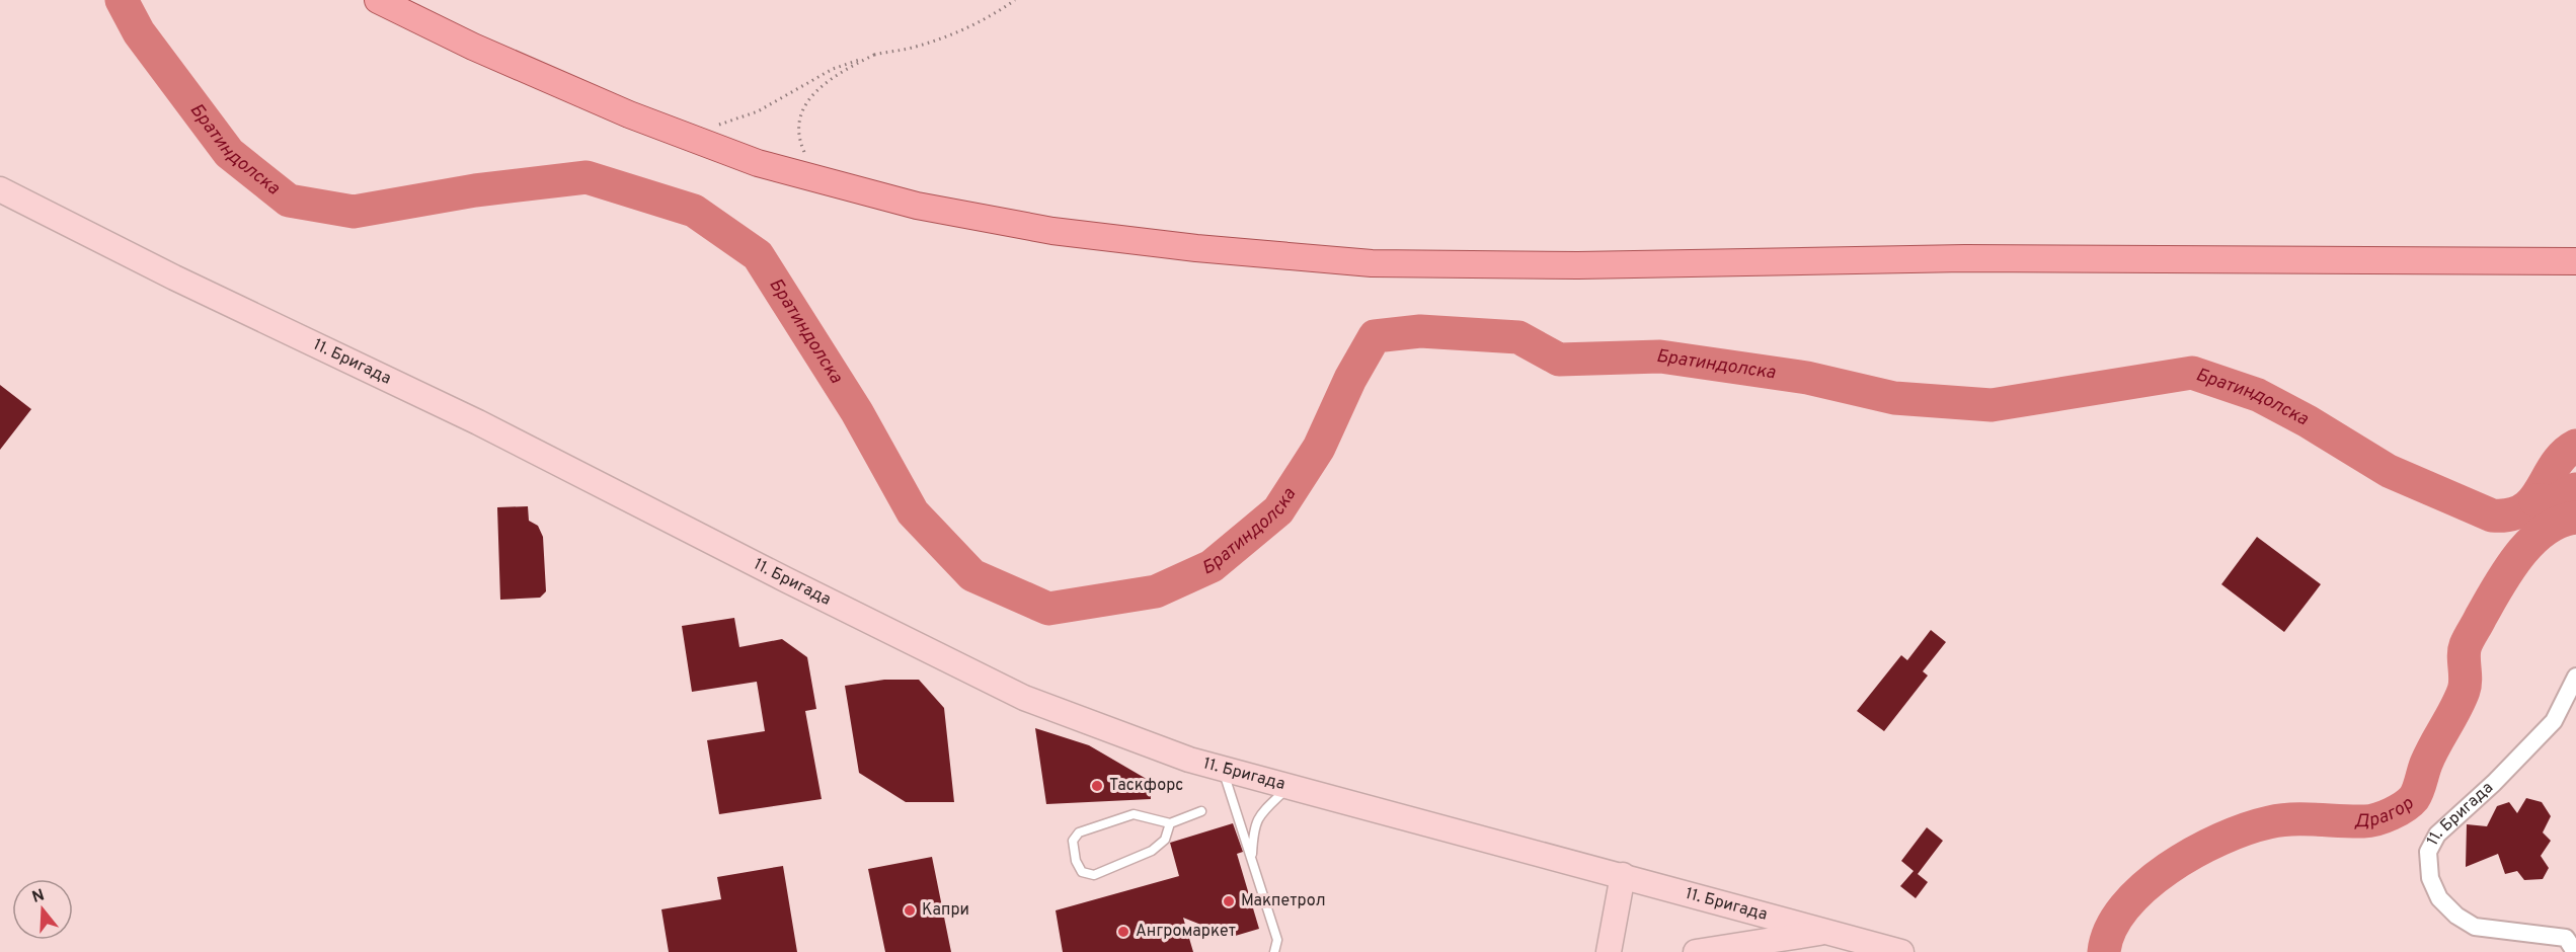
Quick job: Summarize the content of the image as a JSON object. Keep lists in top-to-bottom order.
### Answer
{
  "streets": {
    "main road": ["11. Бригада"]
  },
  "water": ["Братиндолска", "Драгор"],
  "places": [
    "Таскфорс",
    "Макпетрол",
    "Капри",
    "Ангромаркет"
  ],
  "north": "top"
}
